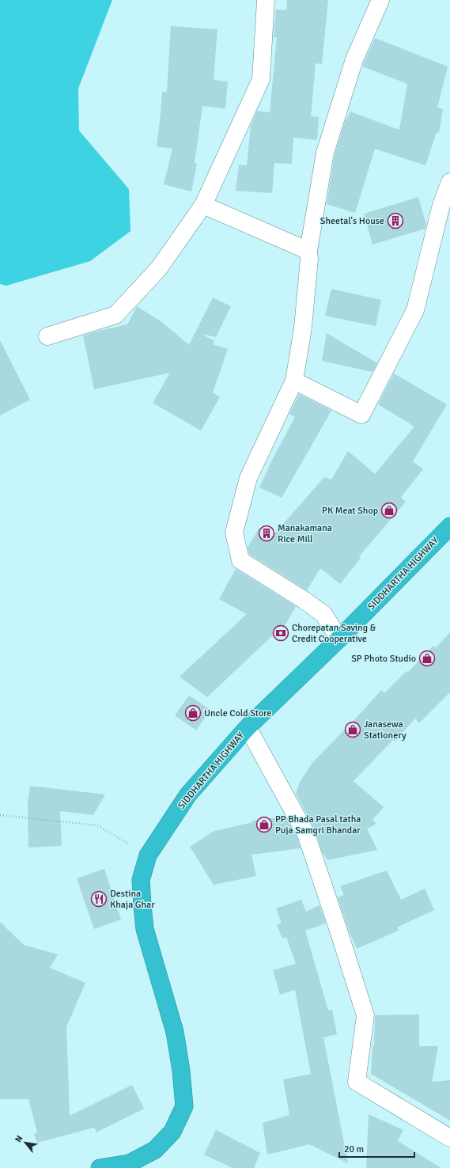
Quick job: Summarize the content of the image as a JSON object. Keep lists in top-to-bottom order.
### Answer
{
  "streets": {
    "highway": ["SIDDHARTHA HIGHWAY"]
  },
  "places": {
    "building": ["Sheetal's House", "Manakamana Rice Mill"],
    "shop": [
      "PK Meat Shop",
      "SP Photo Studio",
      "Uncle Cold Store",
      "Janasewa Stationery",
      "PP Bhada Pasal tatha Puja Samgri Bhandar"
    ],
    "bank": ["Chorepatan Saving & Credit Cooperative"],
    "restaurant": ["Destina Khaja Ghar"]
  },
  "scale_bar": "20 m",
  "north": "top left"
}
